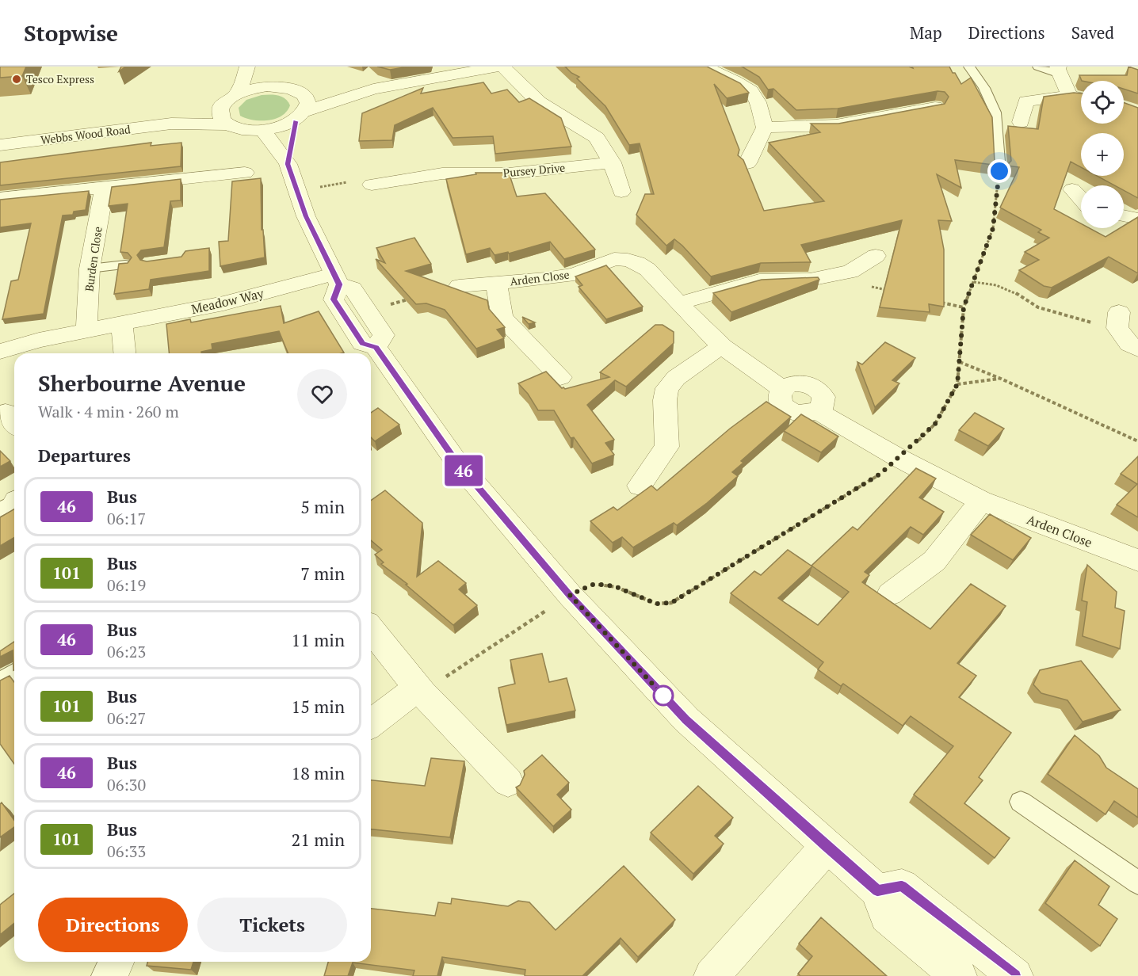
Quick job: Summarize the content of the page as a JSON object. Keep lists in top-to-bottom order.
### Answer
{
  "streets": {
    "street": [
      "Webbs Wood Road",
      "Pursey Drive",
      "Burden Close",
      "Arden Close",
      "Meadow Way"
    ]
  },
  "crossings": [
    ["Burden Close", "Meadow Way"]
  ],
  "places": ["Tesco Express"],
  "lines": ["bus line 46"],
  "page": {
    "header": "Stopwise",
    "nav": ["Map", "Directions", "Saved"],
    "on_map": "46",
    "map_buttons": ["+", "−"],
    "heading": [
      ["Sherbourne Avenue", "Walk · 4 min · 260 m"],
      "Departures"
    ],
    "list": [
      {
        "mark": "46",
        "name": "Bus",
        "note": "06:17",
        "value": "5 min"
      },
      {
        "mark": "101",
        "name": "Bus",
        "note": "06:19",
        "value": "7 min"
      },
      {
        "mark": "46",
        "name": "Bus",
        "note": "06:23",
        "value": "11 min"
      },
      {
        "mark": "101",
        "name": "Bus",
        "note": "06:27",
        "value": "15 min"
      },
      {
        "mark": "46",
        "name": "Bus",
        "note": "06:30",
        "value": "18 min"
      },
      {
        "mark": "101",
        "name": "Bus",
        "note": "06:33",
        "value": "21 min"
      }
    ],
    "buttons": ["Directions", "Tickets"]
  }
}
